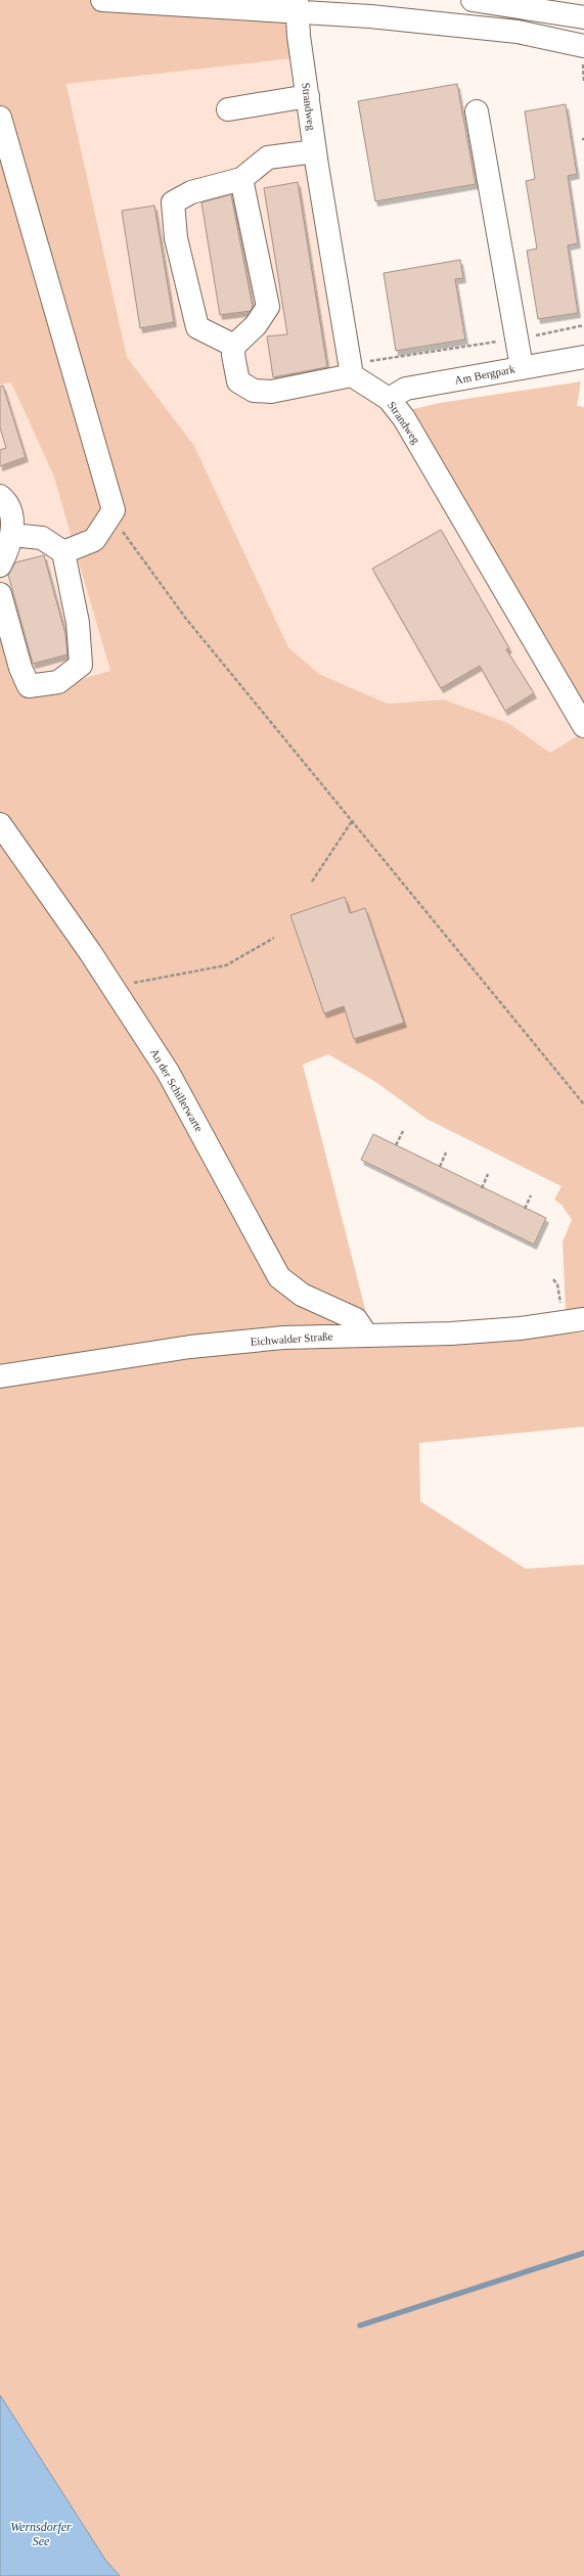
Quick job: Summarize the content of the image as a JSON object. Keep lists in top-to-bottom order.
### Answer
{
  "streets": {
    "street": [
      "Strandweg",
      "Am Bergpark",
      "An der Schillerwarte",
      "Eichwalder Straße"
    ]
  },
  "crossings": [
    ["Strandweg", "Am Bergpark"],
    ["An der Schillerwarte", "Eichwalder Straße"]
  ],
  "water": ["Wernsdorfer See"]
}
